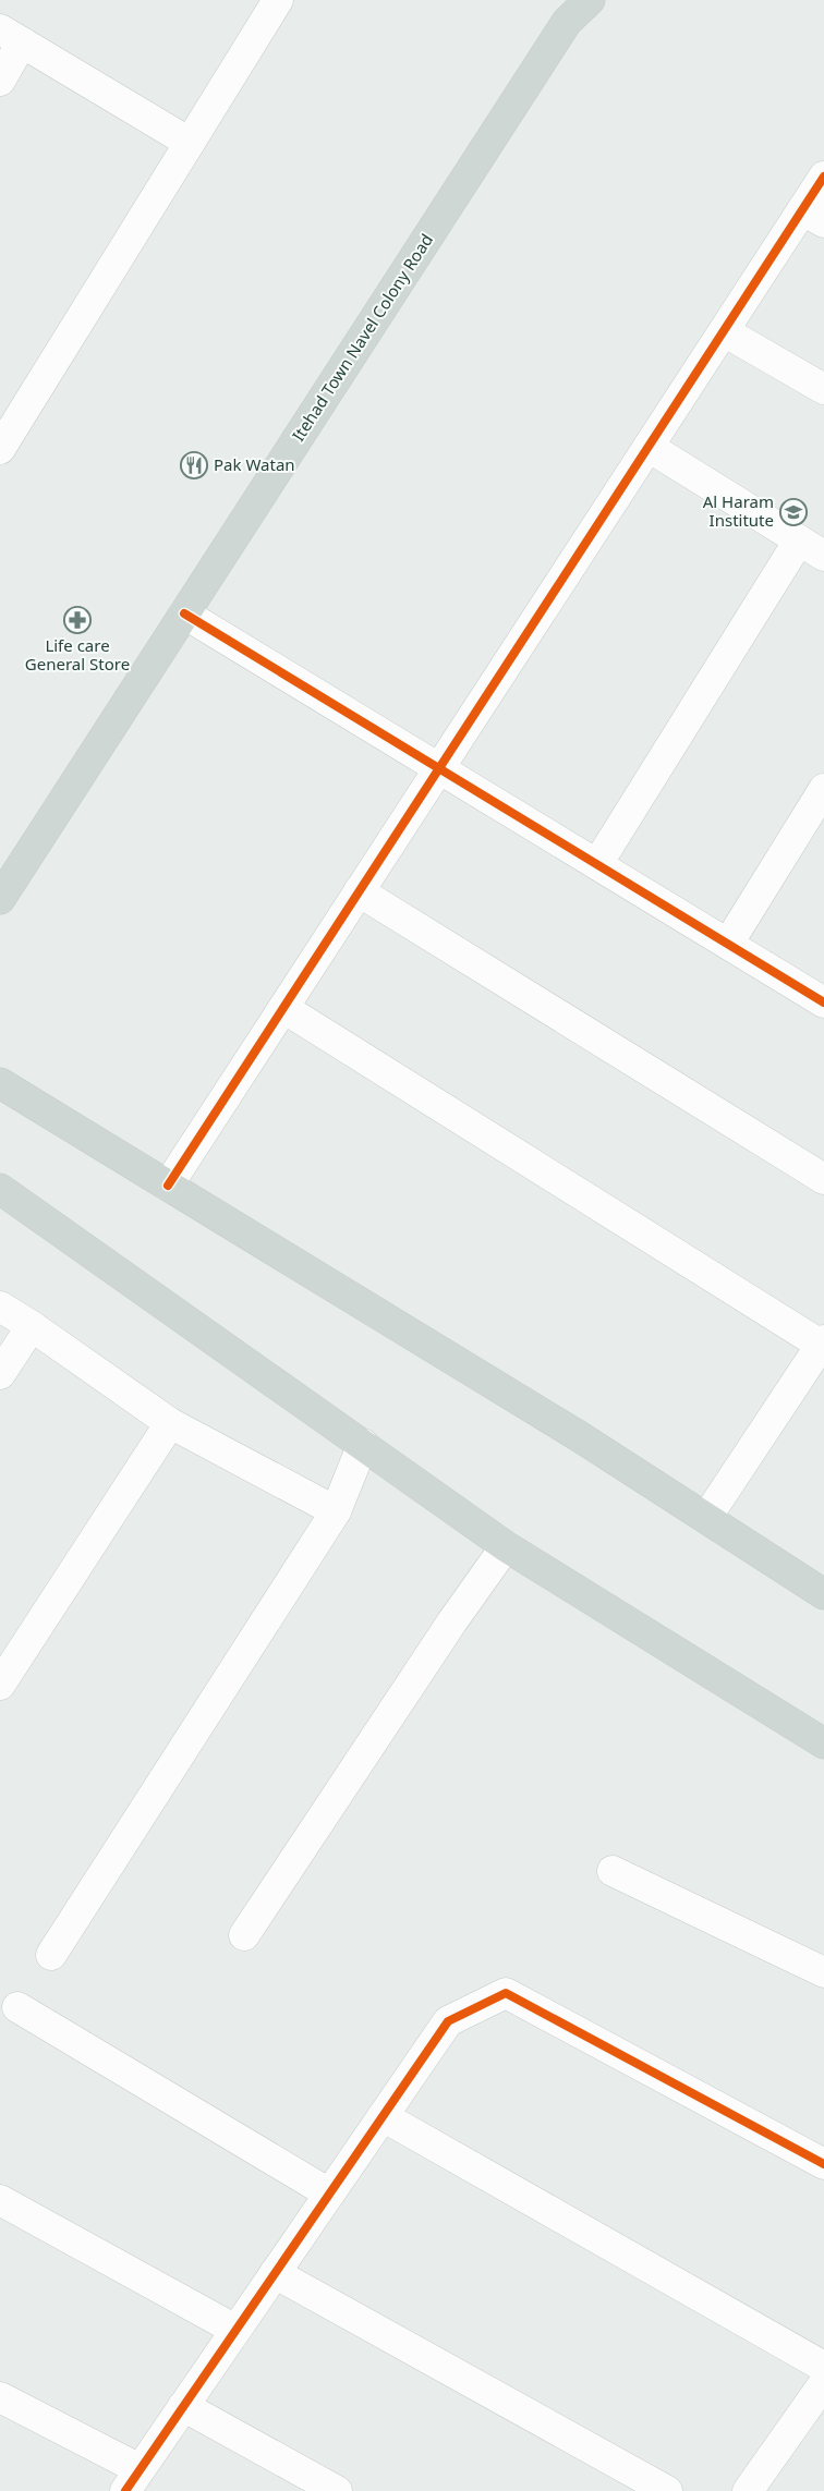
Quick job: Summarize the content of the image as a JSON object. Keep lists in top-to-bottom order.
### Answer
{
  "streets": {
    "main road": ["Itehad Town Navel Colony Road"]
  },
  "places": {
    "restaurant": ["Pak Watan"],
    "school or university": ["Al Haram Institute"],
    "pharmacy": ["Life care General Store"]
  }
}
